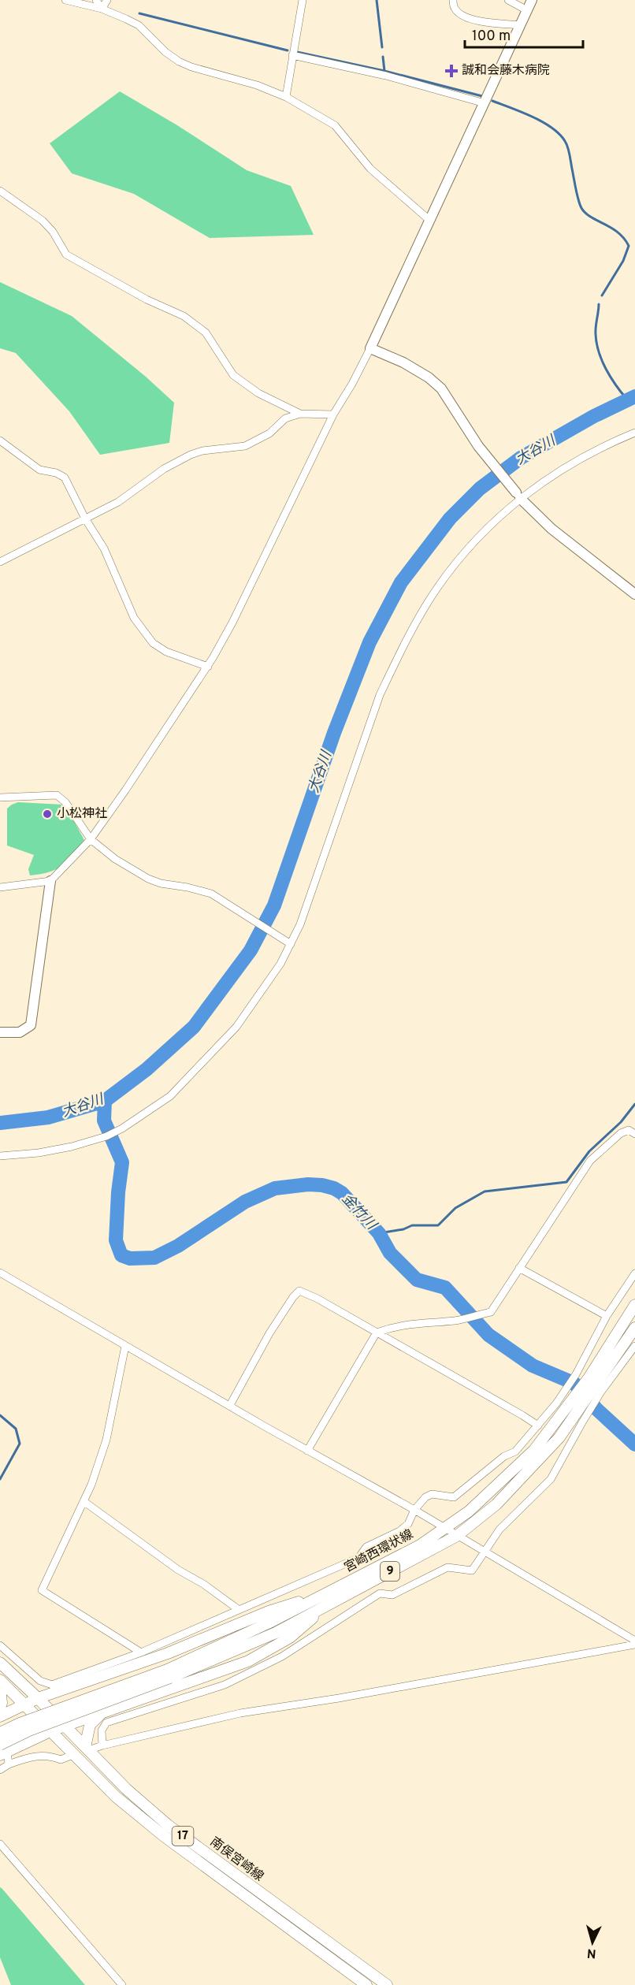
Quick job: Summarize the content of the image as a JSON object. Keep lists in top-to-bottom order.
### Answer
{
  "streets": {
    "main road": [
      "宮崎西環状線",
      "9",
      "17",
      "南俣宮崎線"
    ]
  },
  "water": ["大谷川", "金竹川"],
  "places": {
    "health": ["誠和会藤木病院"],
    "other": ["小松神社"]
  },
  "scale_bar": "100 m",
  "north": "bottom"
}
